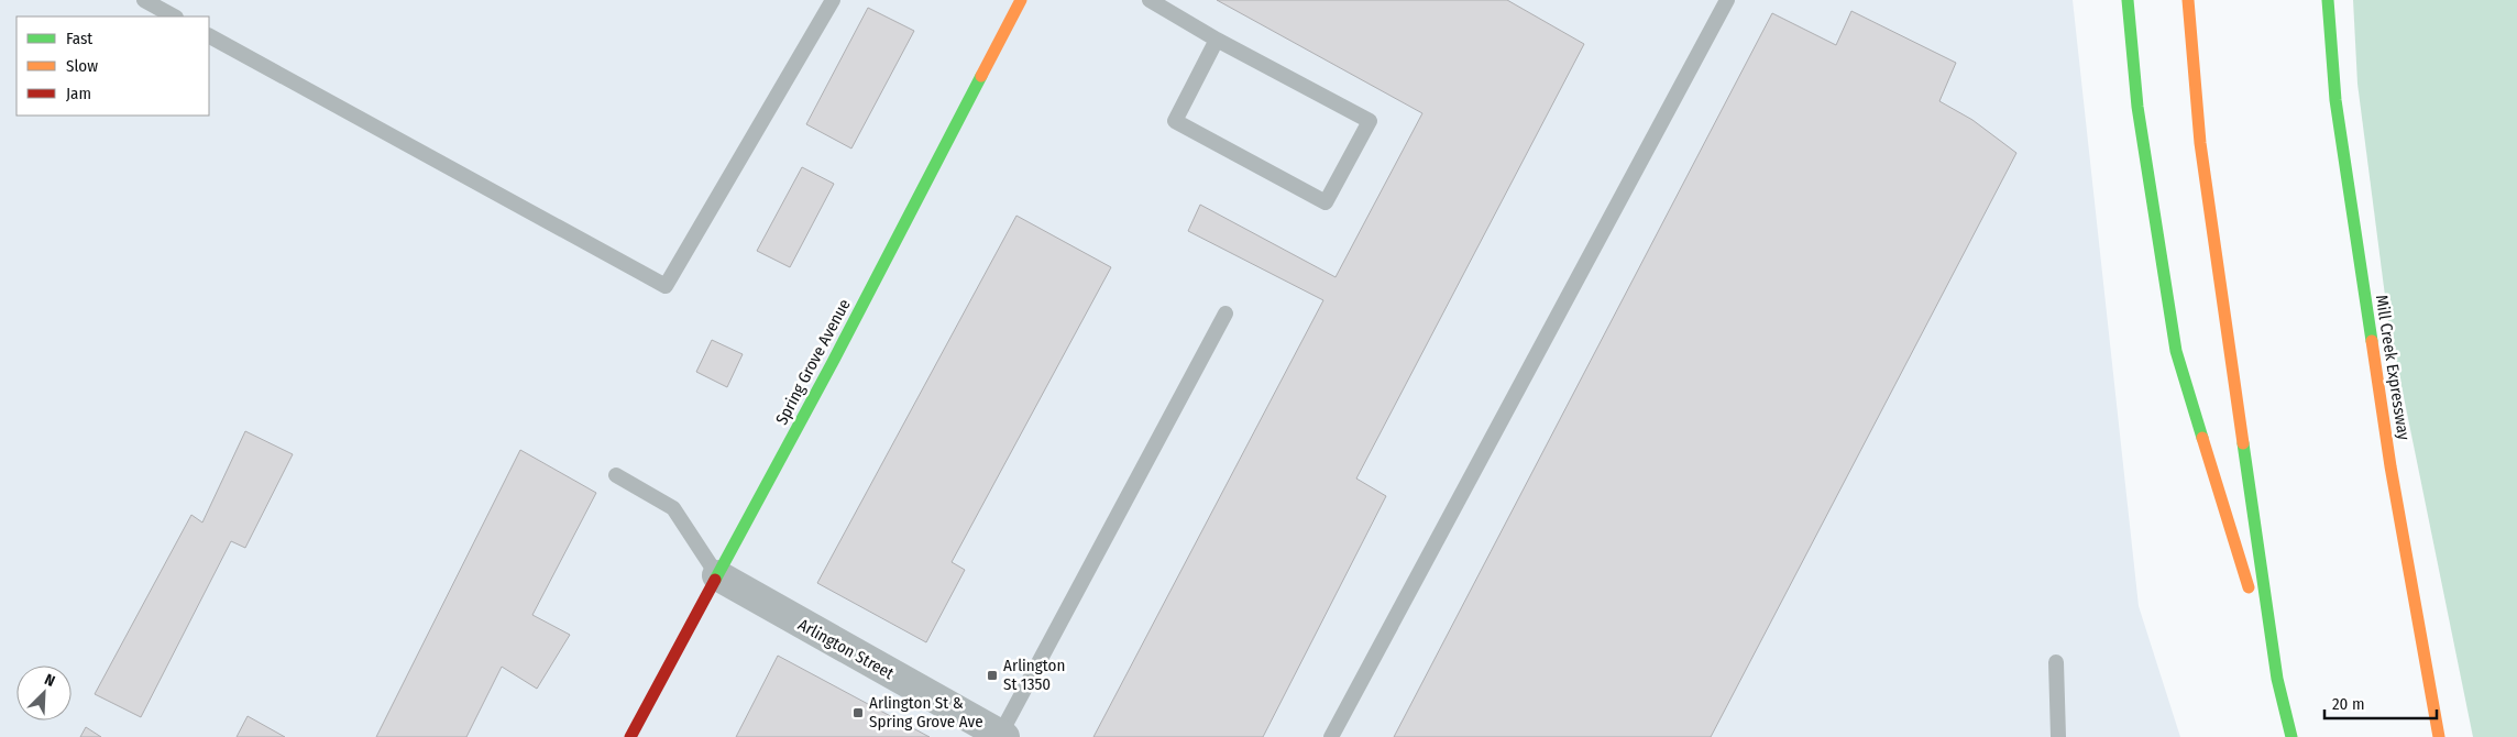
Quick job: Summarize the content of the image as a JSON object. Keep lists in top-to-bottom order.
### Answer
{
  "streets": {
    "main road": ["Spring Grove Avenue", "Mill Creek Expressway"],
    "street": ["Arlington Street"]
  },
  "crossings": [
    ["Spring Grove Avenue", "Arlington Street"]
  ],
  "places": {
    "transit": ["Arlington St 1350", "Arlington St & Spring Grove Ave"]
  },
  "legend": ["Fast", "Slow", "Jam"],
  "scale_bar": "20 m",
  "north": "top right"
}
